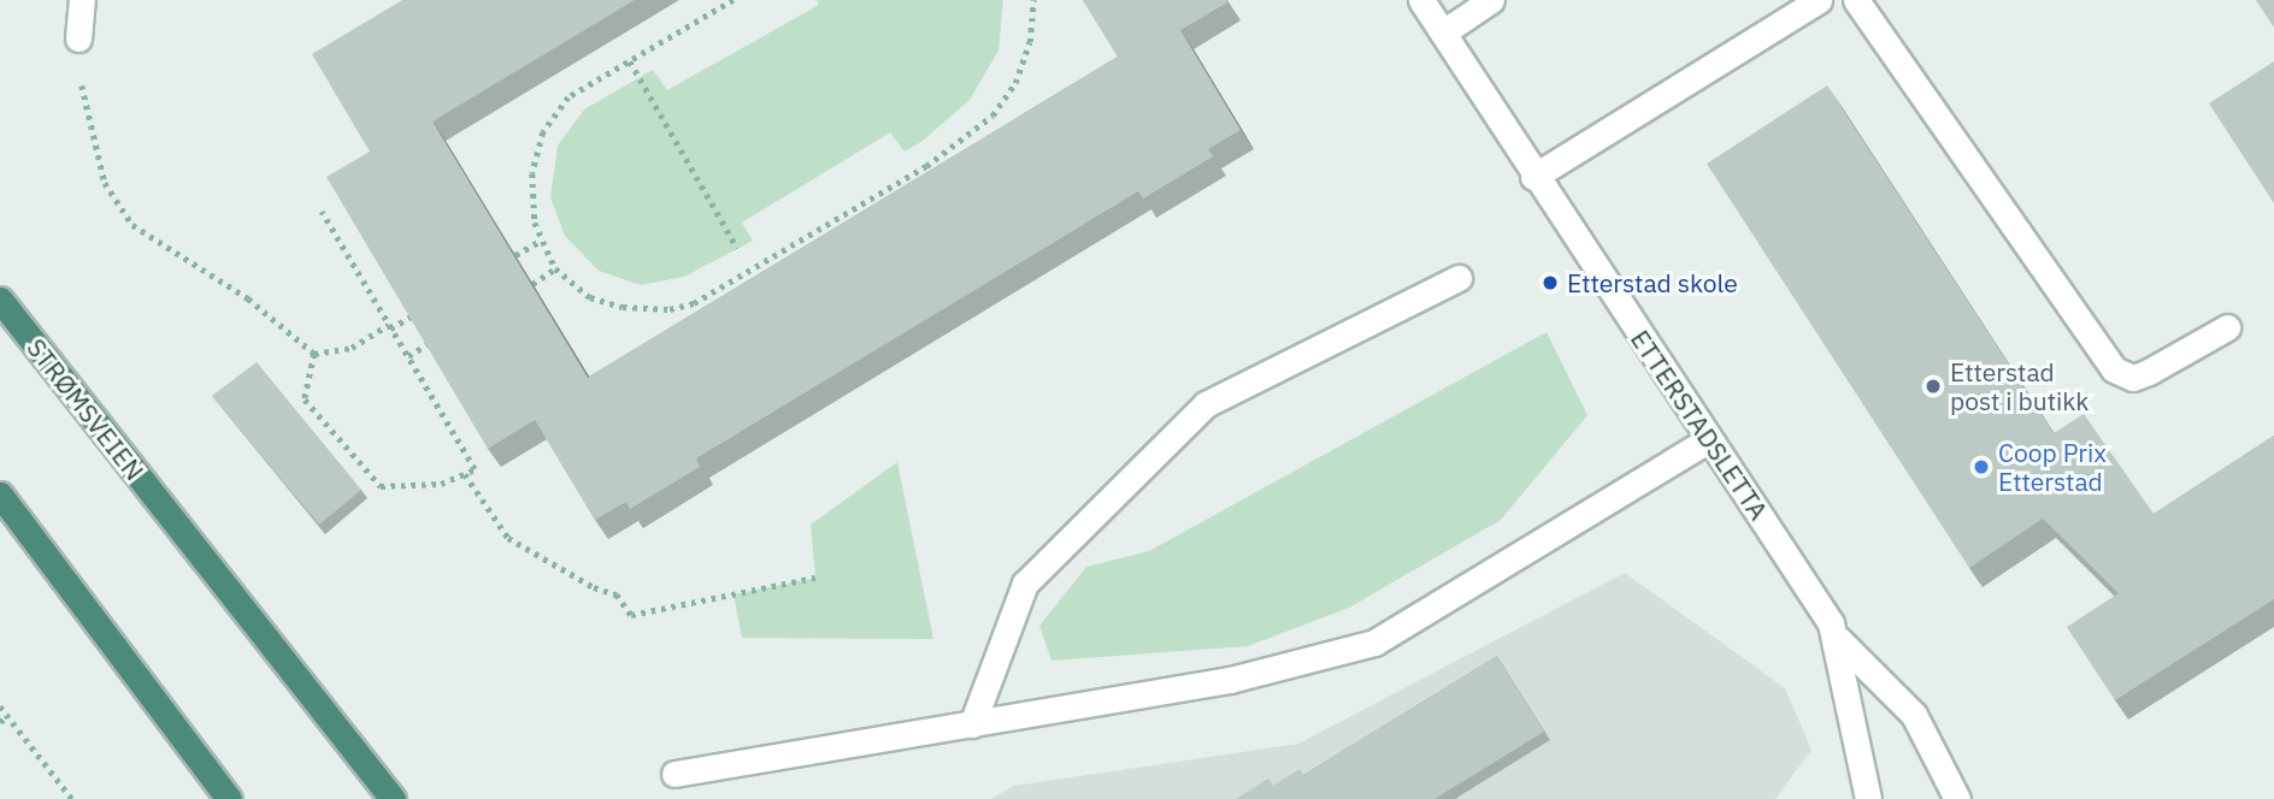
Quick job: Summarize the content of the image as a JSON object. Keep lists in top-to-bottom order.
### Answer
{
  "streets": {
    "highway": ["STRØMSVEIEN"],
    "street": ["ETTERSTADSLETTA"]
  },
  "places": ["Etterstad skole", "Etterstad post i butikk", "Coop Prix Etterstad"]
}
